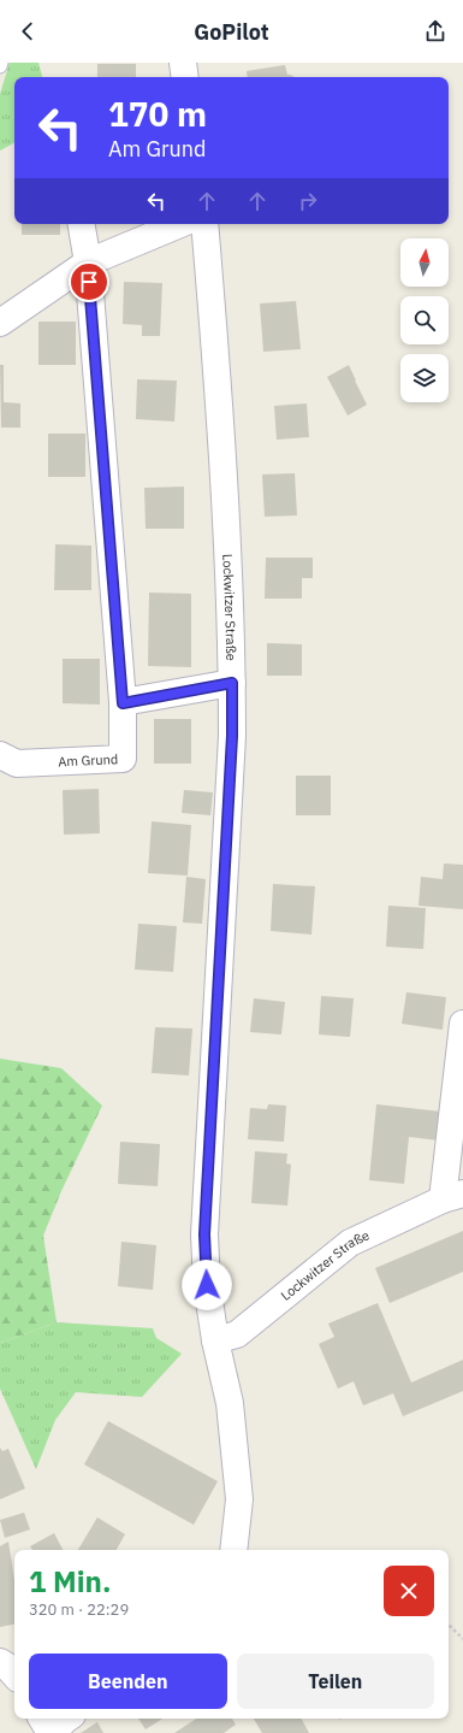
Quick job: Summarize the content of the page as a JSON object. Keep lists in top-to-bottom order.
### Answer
{
  "streets": {
    "street": ["Lockwitzer Straße", "Am Grund"]
  },
  "north": "top",
  "page": {
    "header": "GoPilot",
    "turn": ["170 m", "Am Grund"],
    "heading": ["1 Min.", "320 m · 22:29"],
    "buttons": ["Beenden", "Teilen"]
  }
}
